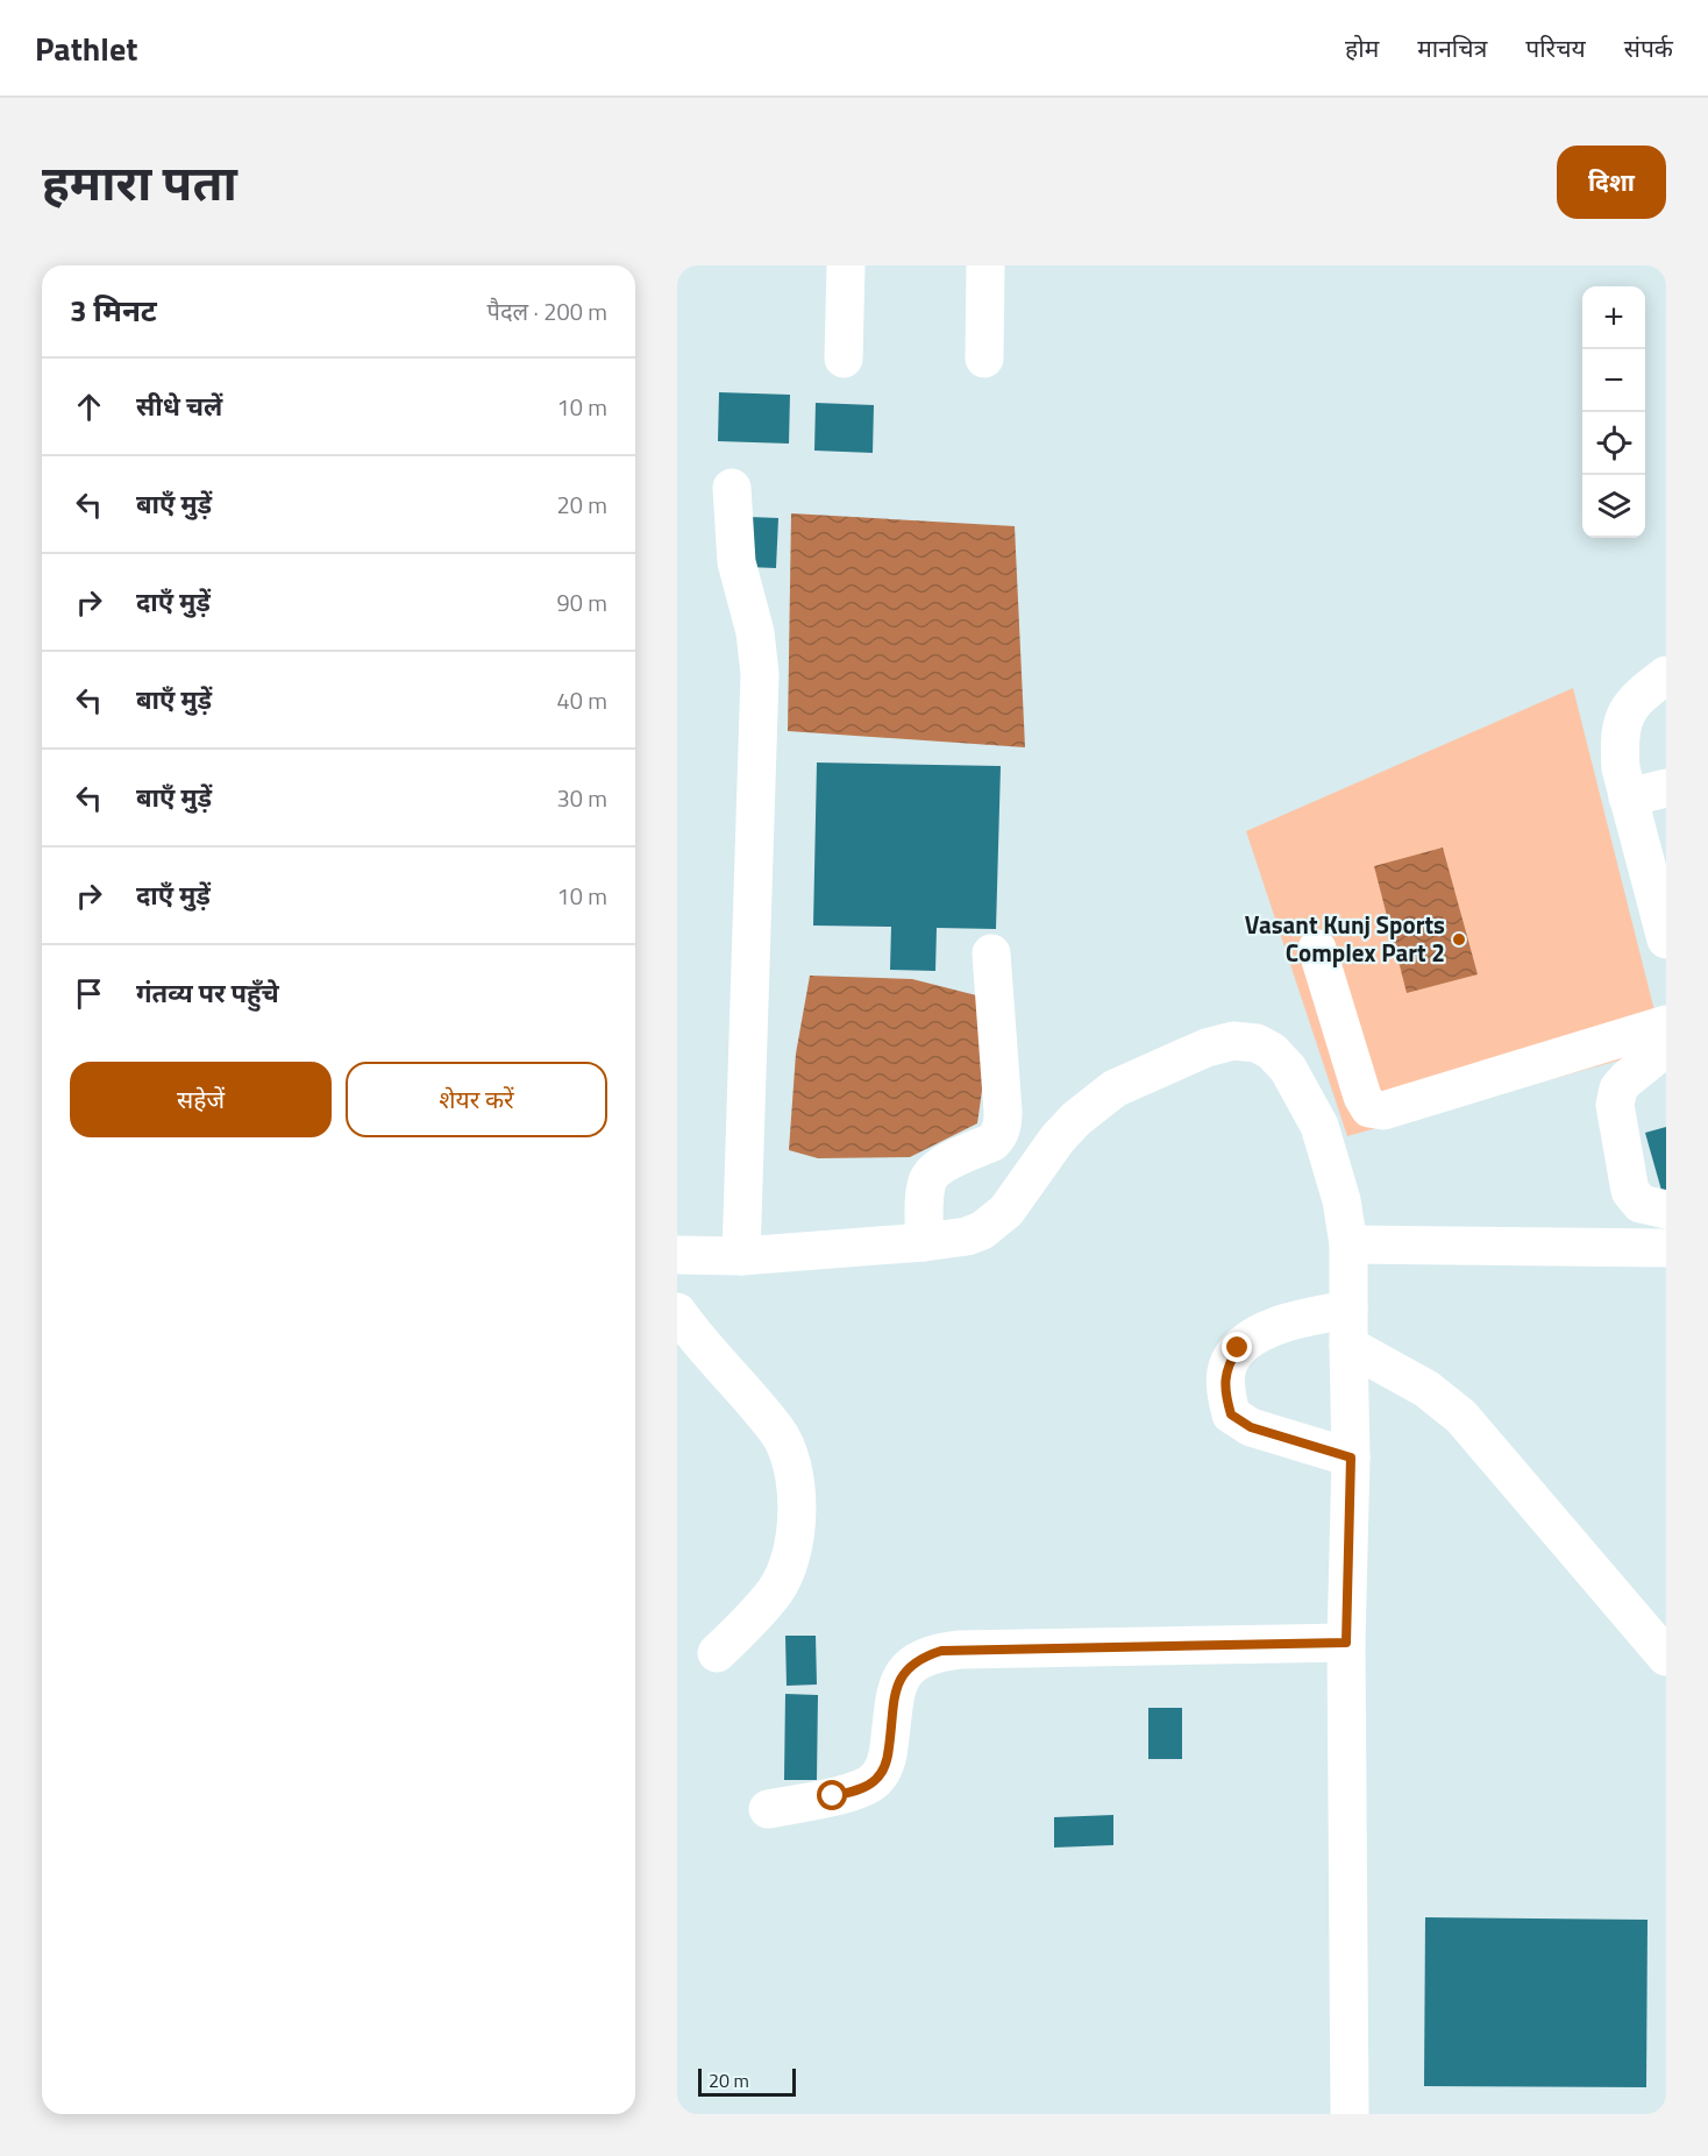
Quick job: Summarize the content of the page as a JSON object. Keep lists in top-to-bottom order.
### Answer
{
  "places": ["Vasant Kunj Sports Complex Part 2"],
  "scale_bar": "20 m",
  "page": {
    "header": "Pathlet",
    "nav": [
      "होम",
      "मानचित्र",
      "परिचय",
      "संपर्क"
    ],
    "title": "हमारा पता",
    "buttons": [
      "दिशा",
      ["सहेजें", "शेयर करें"]
    ],
    "heading": ["3 मिनट", "पैदल · 200 m"],
    "map_buttons": ["+", "−"],
    "list": [
      ["सीधे चलें", "10 m"],
      ["बाएँ मुड़ें", "20 m"],
      ["दाएँ मुड़ें", "90 m"],
      ["बाएँ मुड़ें", "40 m"],
      ["बाएँ मुड़ें", "30 m"],
      ["दाएँ मुड़ें", "10 m"],
      "गंतव्य पर पहुँचे"
    ],
    "scale": "20 m"
  }
}
